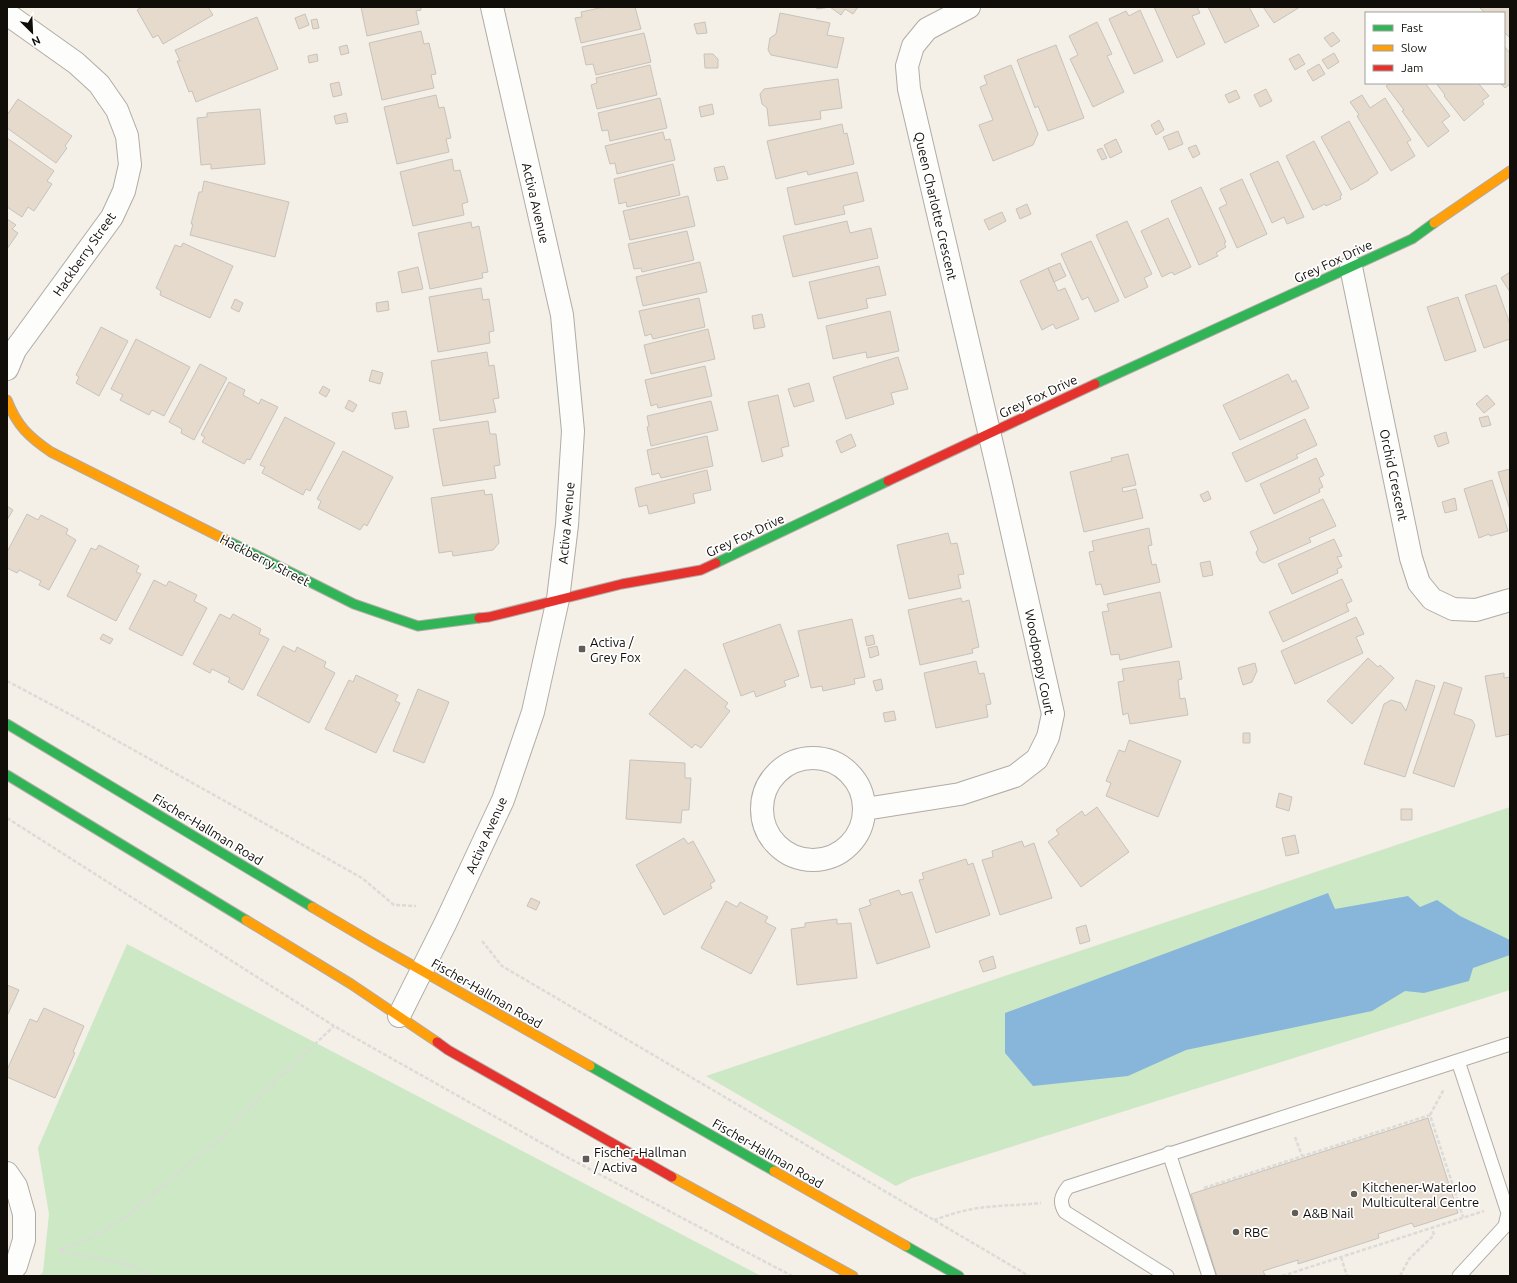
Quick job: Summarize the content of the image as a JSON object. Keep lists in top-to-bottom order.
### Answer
{
  "streets": {
    "main road": ["Hackberry Street", "Grey Fox Drive", "Fischer-Hallman Road"],
    "street": [
      "Activa Avenue",
      "Queen Charlotte Crescent",
      "Orchid Crescent",
      "Woodpoppy Court"
    ]
  },
  "crossings": [
    ["Activa Avenue", "Hackberry Street"],
    ["Activa Avenue", "Grey Fox Drive"],
    ["Activa Avenue", "Fischer-Hallman Road"],
    ["Queen Charlotte Crescent", "Grey Fox Drive"],
    ["Queen Charlotte Crescent", "Woodpoppy Court"],
    ["Hackberry Street", "Grey Fox Drive"],
    ["Grey Fox Drive", "Orchid Crescent"],
    ["Grey Fox Drive", "Woodpoppy Court"]
  ],
  "places": {
    "transit": ["Activa / Grey Fox", "Fischer-Hallman / Activa"],
    "other": ["Kitchener-Waterloo Multiculteral Centre", "A&B Nail", "RBC"]
  },
  "legend": ["Fast", "Slow", "Jam"],
  "north": "bottom right"
}
